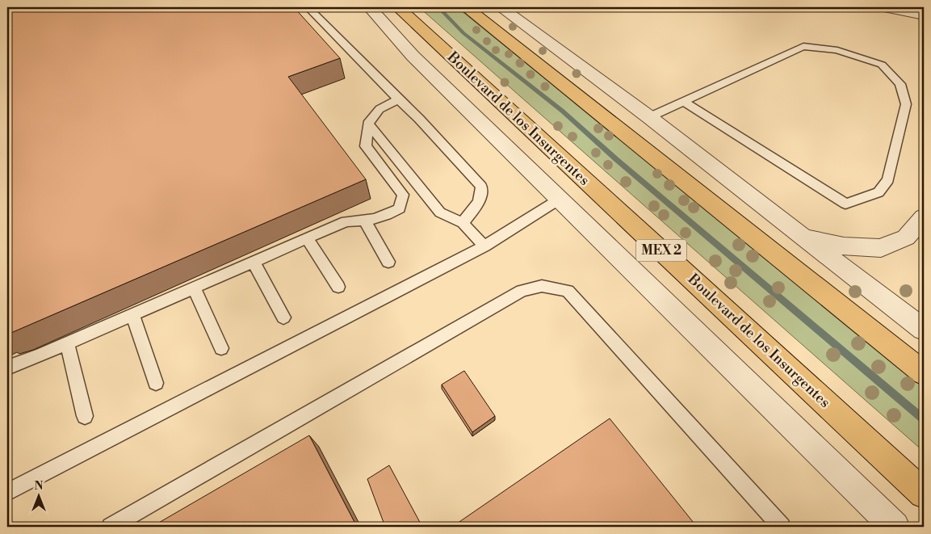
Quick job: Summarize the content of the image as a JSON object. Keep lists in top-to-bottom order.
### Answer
{
  "streets": {
    "highway": ["Boulevard de los Insurgentes", "MEX 2"]
  },
  "north": "top"
}
